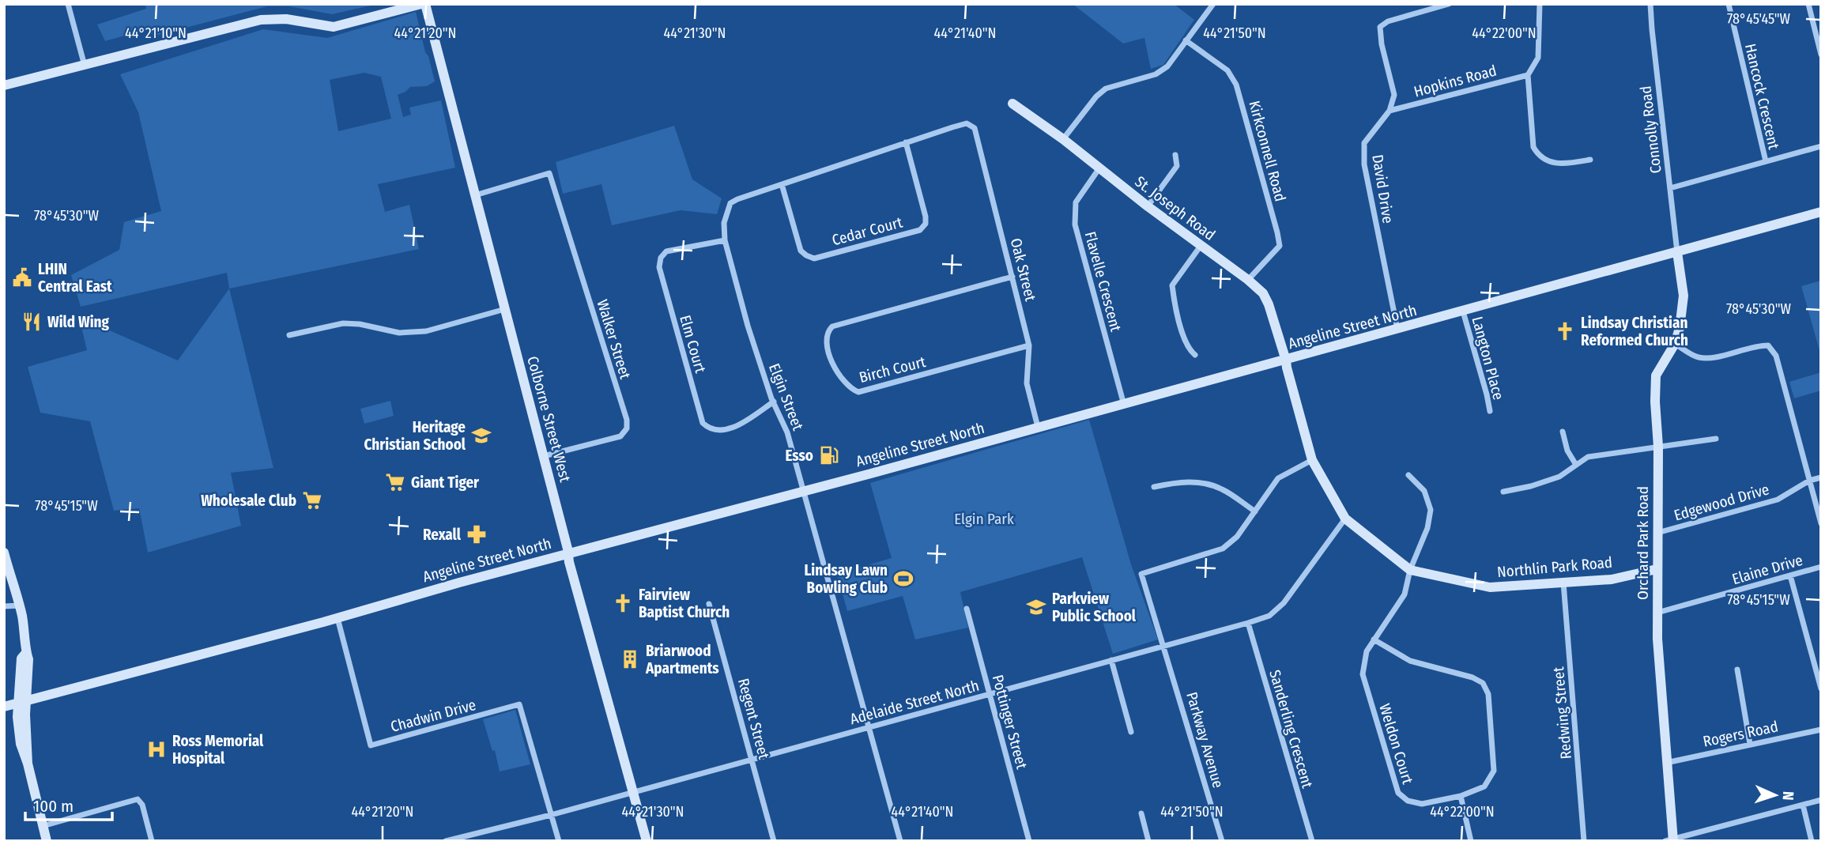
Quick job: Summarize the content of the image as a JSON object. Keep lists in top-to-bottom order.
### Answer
{
  "streets": {
    "street": [
      "Hopkins Road",
      "Hancock Crescent",
      "Connolly Road",
      "Kirkconnell Road",
      "David Drive",
      "St. Joseph Road",
      "Cedar Court",
      "Oak Street",
      "Flavelle Crescent",
      "Angeline Street North",
      "Walker Street",
      "Elm Court",
      "Langton Place",
      "Birch Court",
      "Elgin Street",
      "Colborne Street West",
      "Edgewood Drive",
      "Orchard Park Road",
      "Northlin Park Road",
      "Elaine Drive",
      "Adelaide Street North",
      "Redwing Street",
      "Chadwin Drive",
      "Regent Street",
      "Pottinger Street",
      "Sanderling Crescent",
      "Rogers Road",
      "Parkway Avenue",
      "Weldon Court"
    ]
  },
  "crossings": [
    ["Hopkins Road", "David Drive"],
    ["Connolly Road", "Angeline Street North"],
    ["Connolly Road", "Orchard Park Road"],
    ["Kirkconnell Road", "St. Joseph Road"],
    ["David Drive", "Angeline Street North"],
    ["St. Joseph Road", "Flavelle Crescent"],
    ["St. Joseph Road", "Angeline Street North"],
    ["St. Joseph Road", "Northlin Park Road"],
    ["Cedar Court", "Elgin Street"],
    ["Oak Street", "Angeline Street North"],
    ["Oak Street", "Birch Court"],
    ["Oak Street", "Elgin Street"],
    ["Flavelle Crescent", "Angeline Street North"],
    ["Angeline Street North", "Langton Place"],
    ["Angeline Street North", "Elgin Street"],
    ["Angeline Street North", "Colborne Street West"],
    ["Angeline Street North", "Orchard Park Road"],
    ["Angeline Street North", "Northlin Park Road"],
    ["Angeline Street North", "Chadwin Drive"],
    ["Walker Street", "Colborne Street West"],
    ["Elm Court", "Elgin Street"],
    ["Elgin Street", "Adelaide Street North"],
    ["Colborne Street West", "Adelaide Street North"],
    ["Edgewood Drive", "Orchard Park Road"],
    ["Orchard Park Road", "Northlin Park Road"],
    ["Orchard Park Road", "Elaine Drive"],
    ["Orchard Park Road", "Rogers Road"],
    ["Northlin Park Road", "Adelaide Street North"],
    ["Northlin Park Road", "Redwing Street"],
    ["Northlin Park Road", "Weldon Court"],
    ["Adelaide Street North", "Chadwin Drive"],
    ["Adelaide Street North", "Regent Street"],
    ["Adelaide Street North", "Pottinger Street"],
    ["Adelaide Street North", "Sanderling Crescent"],
    ["Adelaide Street North", "Parkway Avenue"]
  ],
  "parks": ["Elgin Park"],
  "places": {
    "public building": ["LHIN Central East"],
    "restaurant": ["Wild Wing"],
    "church": ["Lindsay Christian Reformed Church", "Fairview Baptist Church"],
    "school or university": ["Heritage Christian School", "Parkview Public School"],
    "fuel station": ["Esso"],
    "supermarket": ["Giant Tiger", "Wholesale Club"],
    "pharmacy": ["Rexall"],
    "sports": ["Lindsay Lawn Bowling Club"],
    "building": ["Briarwood Apartments"],
    "hospital": ["Ross Memorial Hospital"]
  },
  "scale_bar": "100 m",
  "north": "right",
  "coordinates": [
    "78°45'45\"W",
    "44°21'10\"N",
    "44°21'20\"N",
    "44°21'30\"N",
    "44°21'40\"N",
    "44°21'50\"N",
    "44°22'00\"N",
    "78°45'30\"W",
    "78°45'15\"W"
  ]
}
